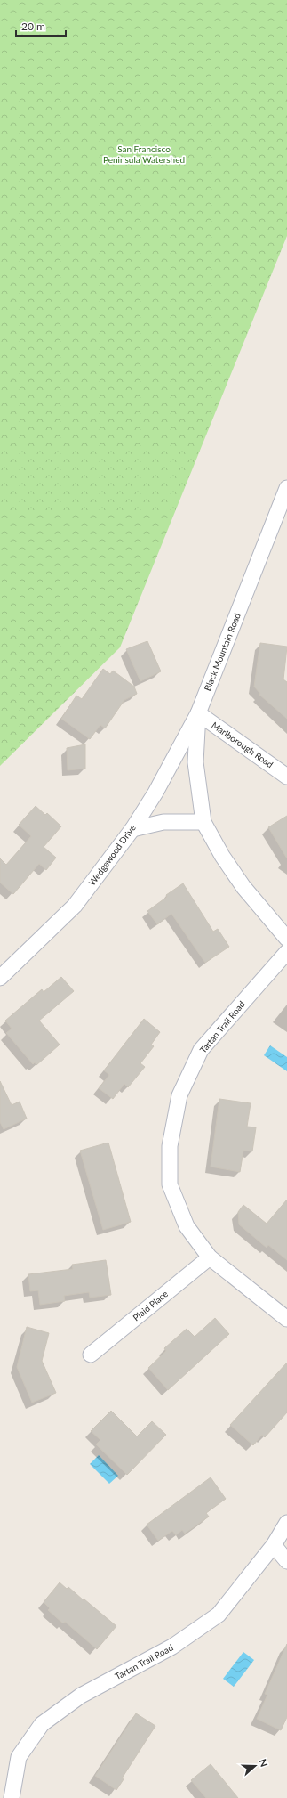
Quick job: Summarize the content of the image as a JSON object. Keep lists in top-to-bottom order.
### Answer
{
  "streets": {
    "street": [
      "Black Mountain Road",
      "Marlborough Road",
      "Wedgewood Drive",
      "Tartan Trail Road",
      "Plaid Place"
    ]
  },
  "crossings": [
    ["Black Mountain Road", "Marlborough Road"],
    ["Black Mountain Road", "Wedgewood Drive"],
    ["Marlborough Road", "Wedgewood Drive"],
    ["Tartan Trail Road", "Plaid Place"]
  ],
  "parks": ["San Francisco Peninsula Watershed"],
  "scale_bar": "20 m",
  "north": "right"
}
